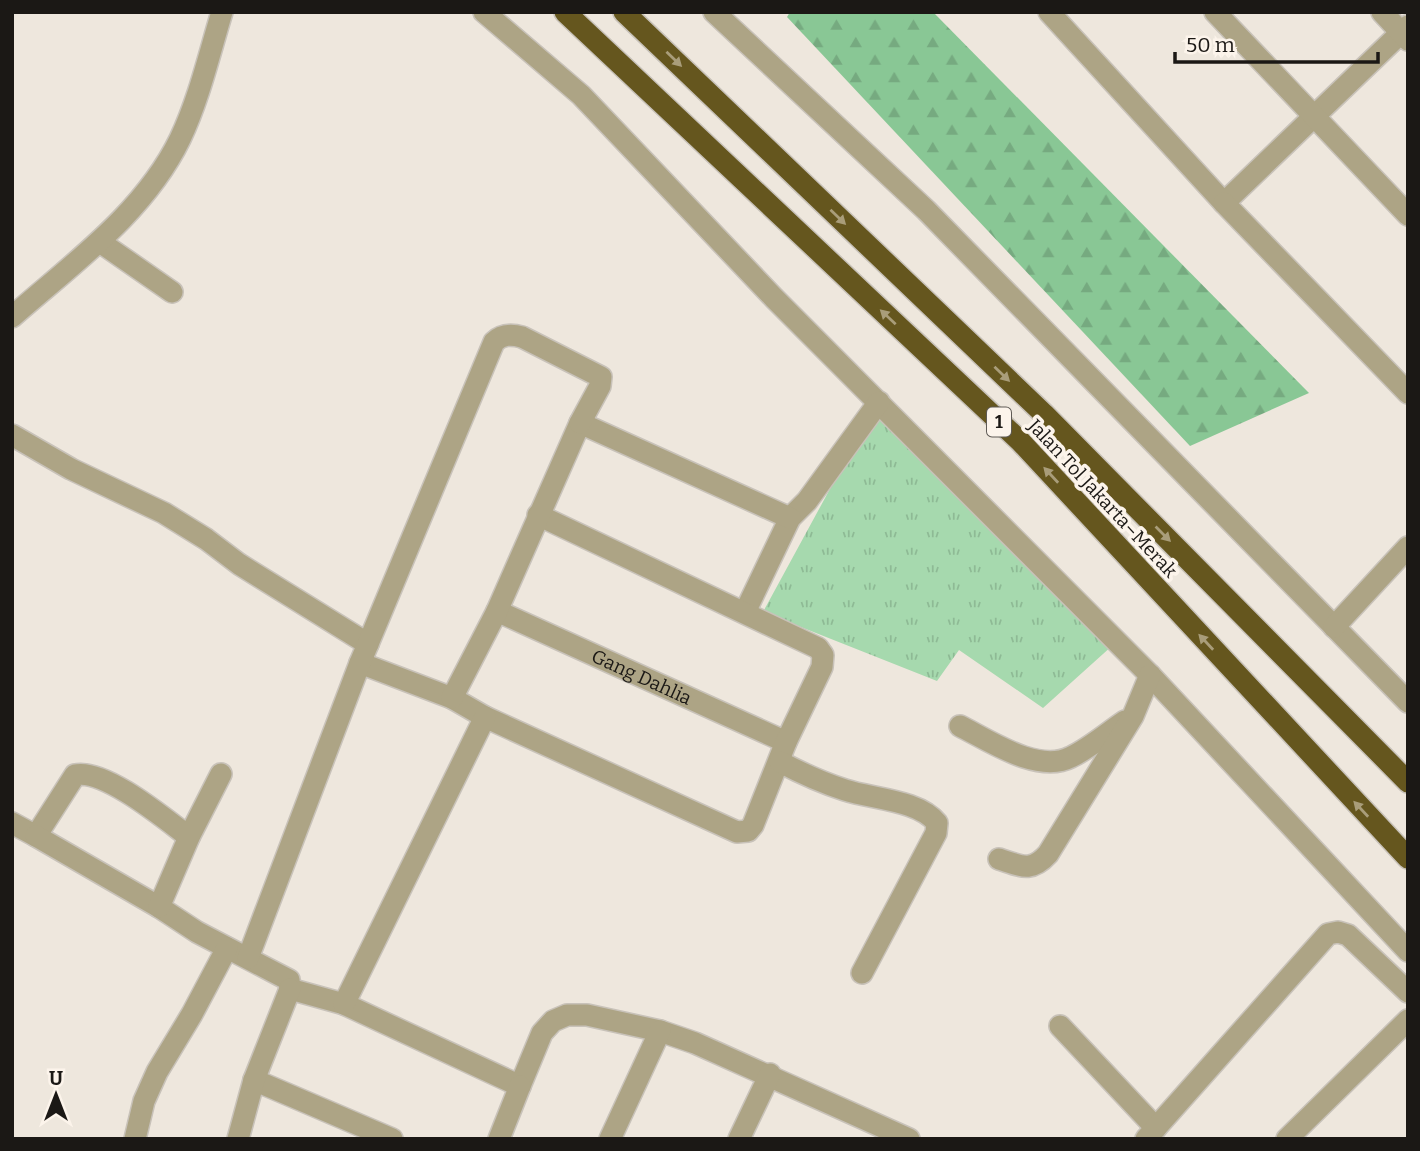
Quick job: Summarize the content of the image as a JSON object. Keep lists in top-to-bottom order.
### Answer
{
  "streets": {
    "highway": ["1", "Jalan Tol Jakarta–Merak"],
    "street": ["Gang Dahlia"]
  },
  "scale_bar": "50 m",
  "north": "top"
}
